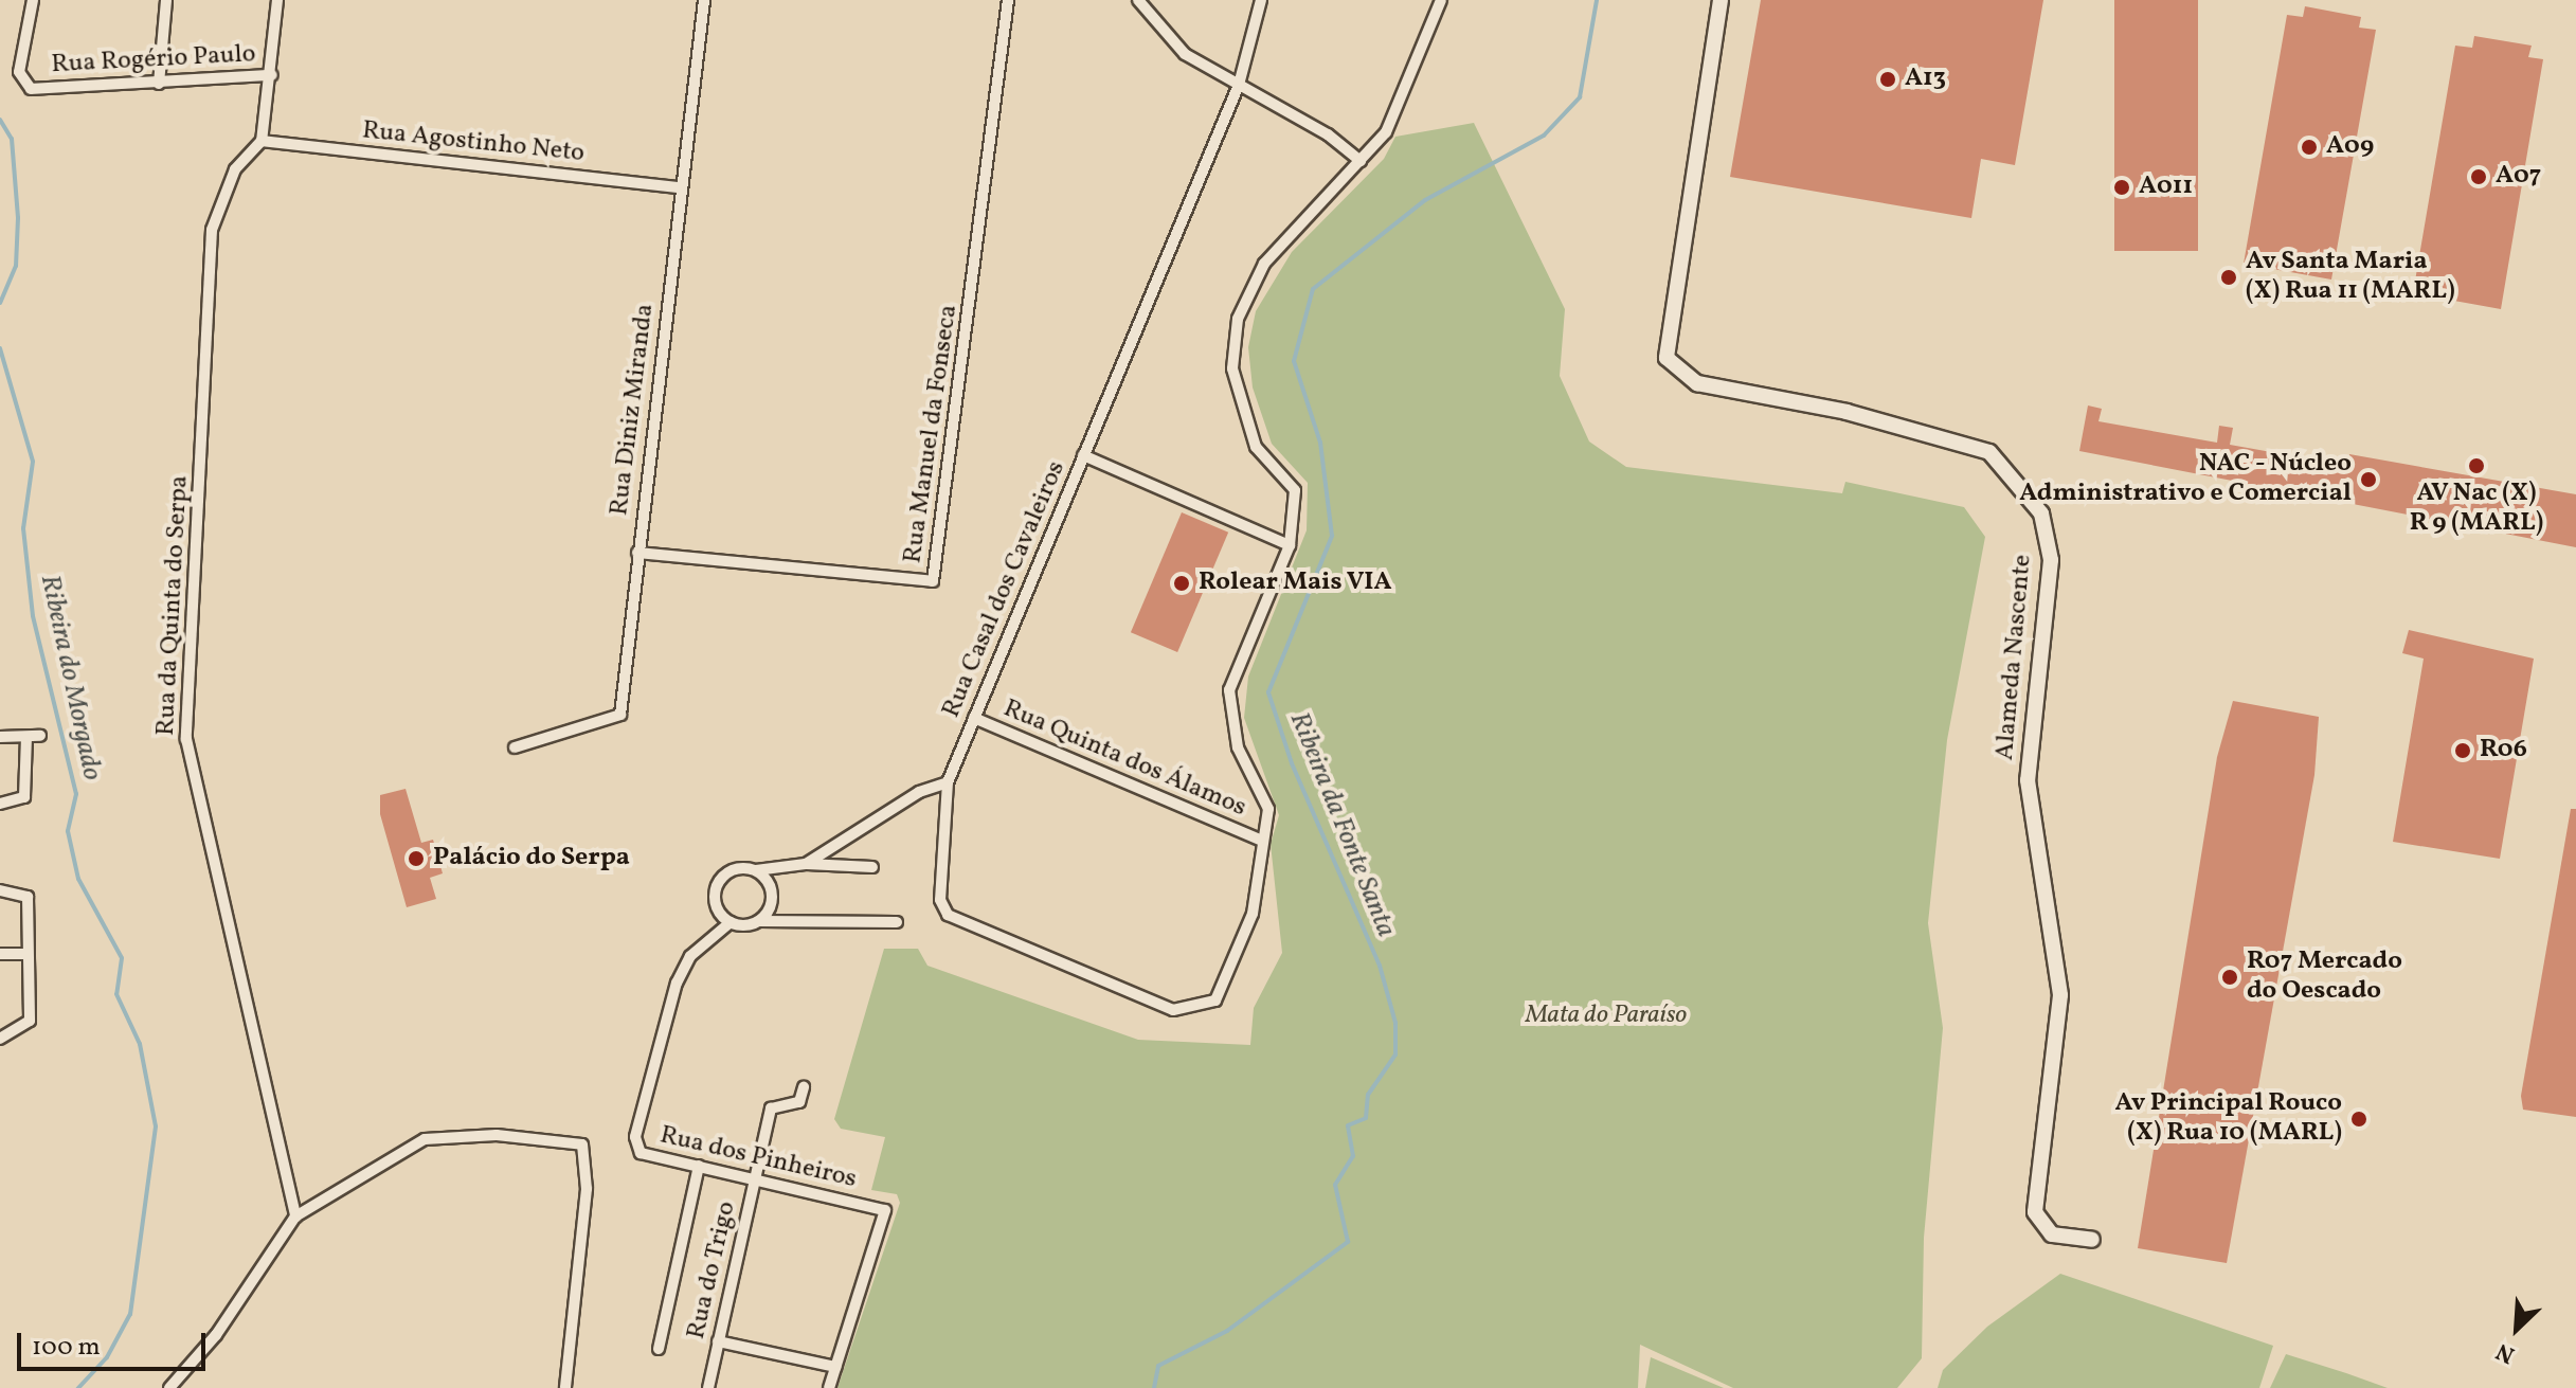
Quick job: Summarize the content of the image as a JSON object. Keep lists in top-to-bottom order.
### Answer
{
  "streets": {
    "street": [
      "Rua Rogério Paulo",
      "Rua Agostinho Neto",
      "Rua Diniz Miranda",
      "Rua Manuel da Fonseca",
      "Rua Casal dos Cavaleiros",
      "Rua da Quinta do Serpa",
      "Alameda Nascente",
      "Rua Quinta dos Álamos",
      "Rua dos Pinheiros",
      "Rua do Trigo"
    ]
  },
  "crossings": [
    ["Rua Agostinho Neto", "Rua Diniz Miranda"],
    ["Rua Agostinho Neto", "Rua da Quinta do Serpa"],
    ["Rua Diniz Miranda", "Rua Manuel da Fonseca"],
    ["Rua Casal dos Cavaleiros", "Rua Quinta dos Álamos"],
    ["Rua dos Pinheiros", "Rua do Trigo"]
  ],
  "water": ["Ribeira do Morgado", "Ribeira da Fonte Santa"],
  "parks": ["Mata do Paraíso"],
  "places": [
    "A13",
    "A09",
    "A07",
    "A011",
    "Av Santa Maria (X) Rua 11 (MARL)",
    "AV Nac (X) R 9 (MARL)",
    "NAC - Núcleo Administrativo e Comercial",
    "Rolear Mais VIA",
    "R06",
    "Palácio do Serpa",
    "R07 Mercado do Oescado",
    "Av Principal Rouco (X) Rua 10 (MARL)"
  ],
  "scale_bar": "100 m",
  "north": "bottom left"
}
